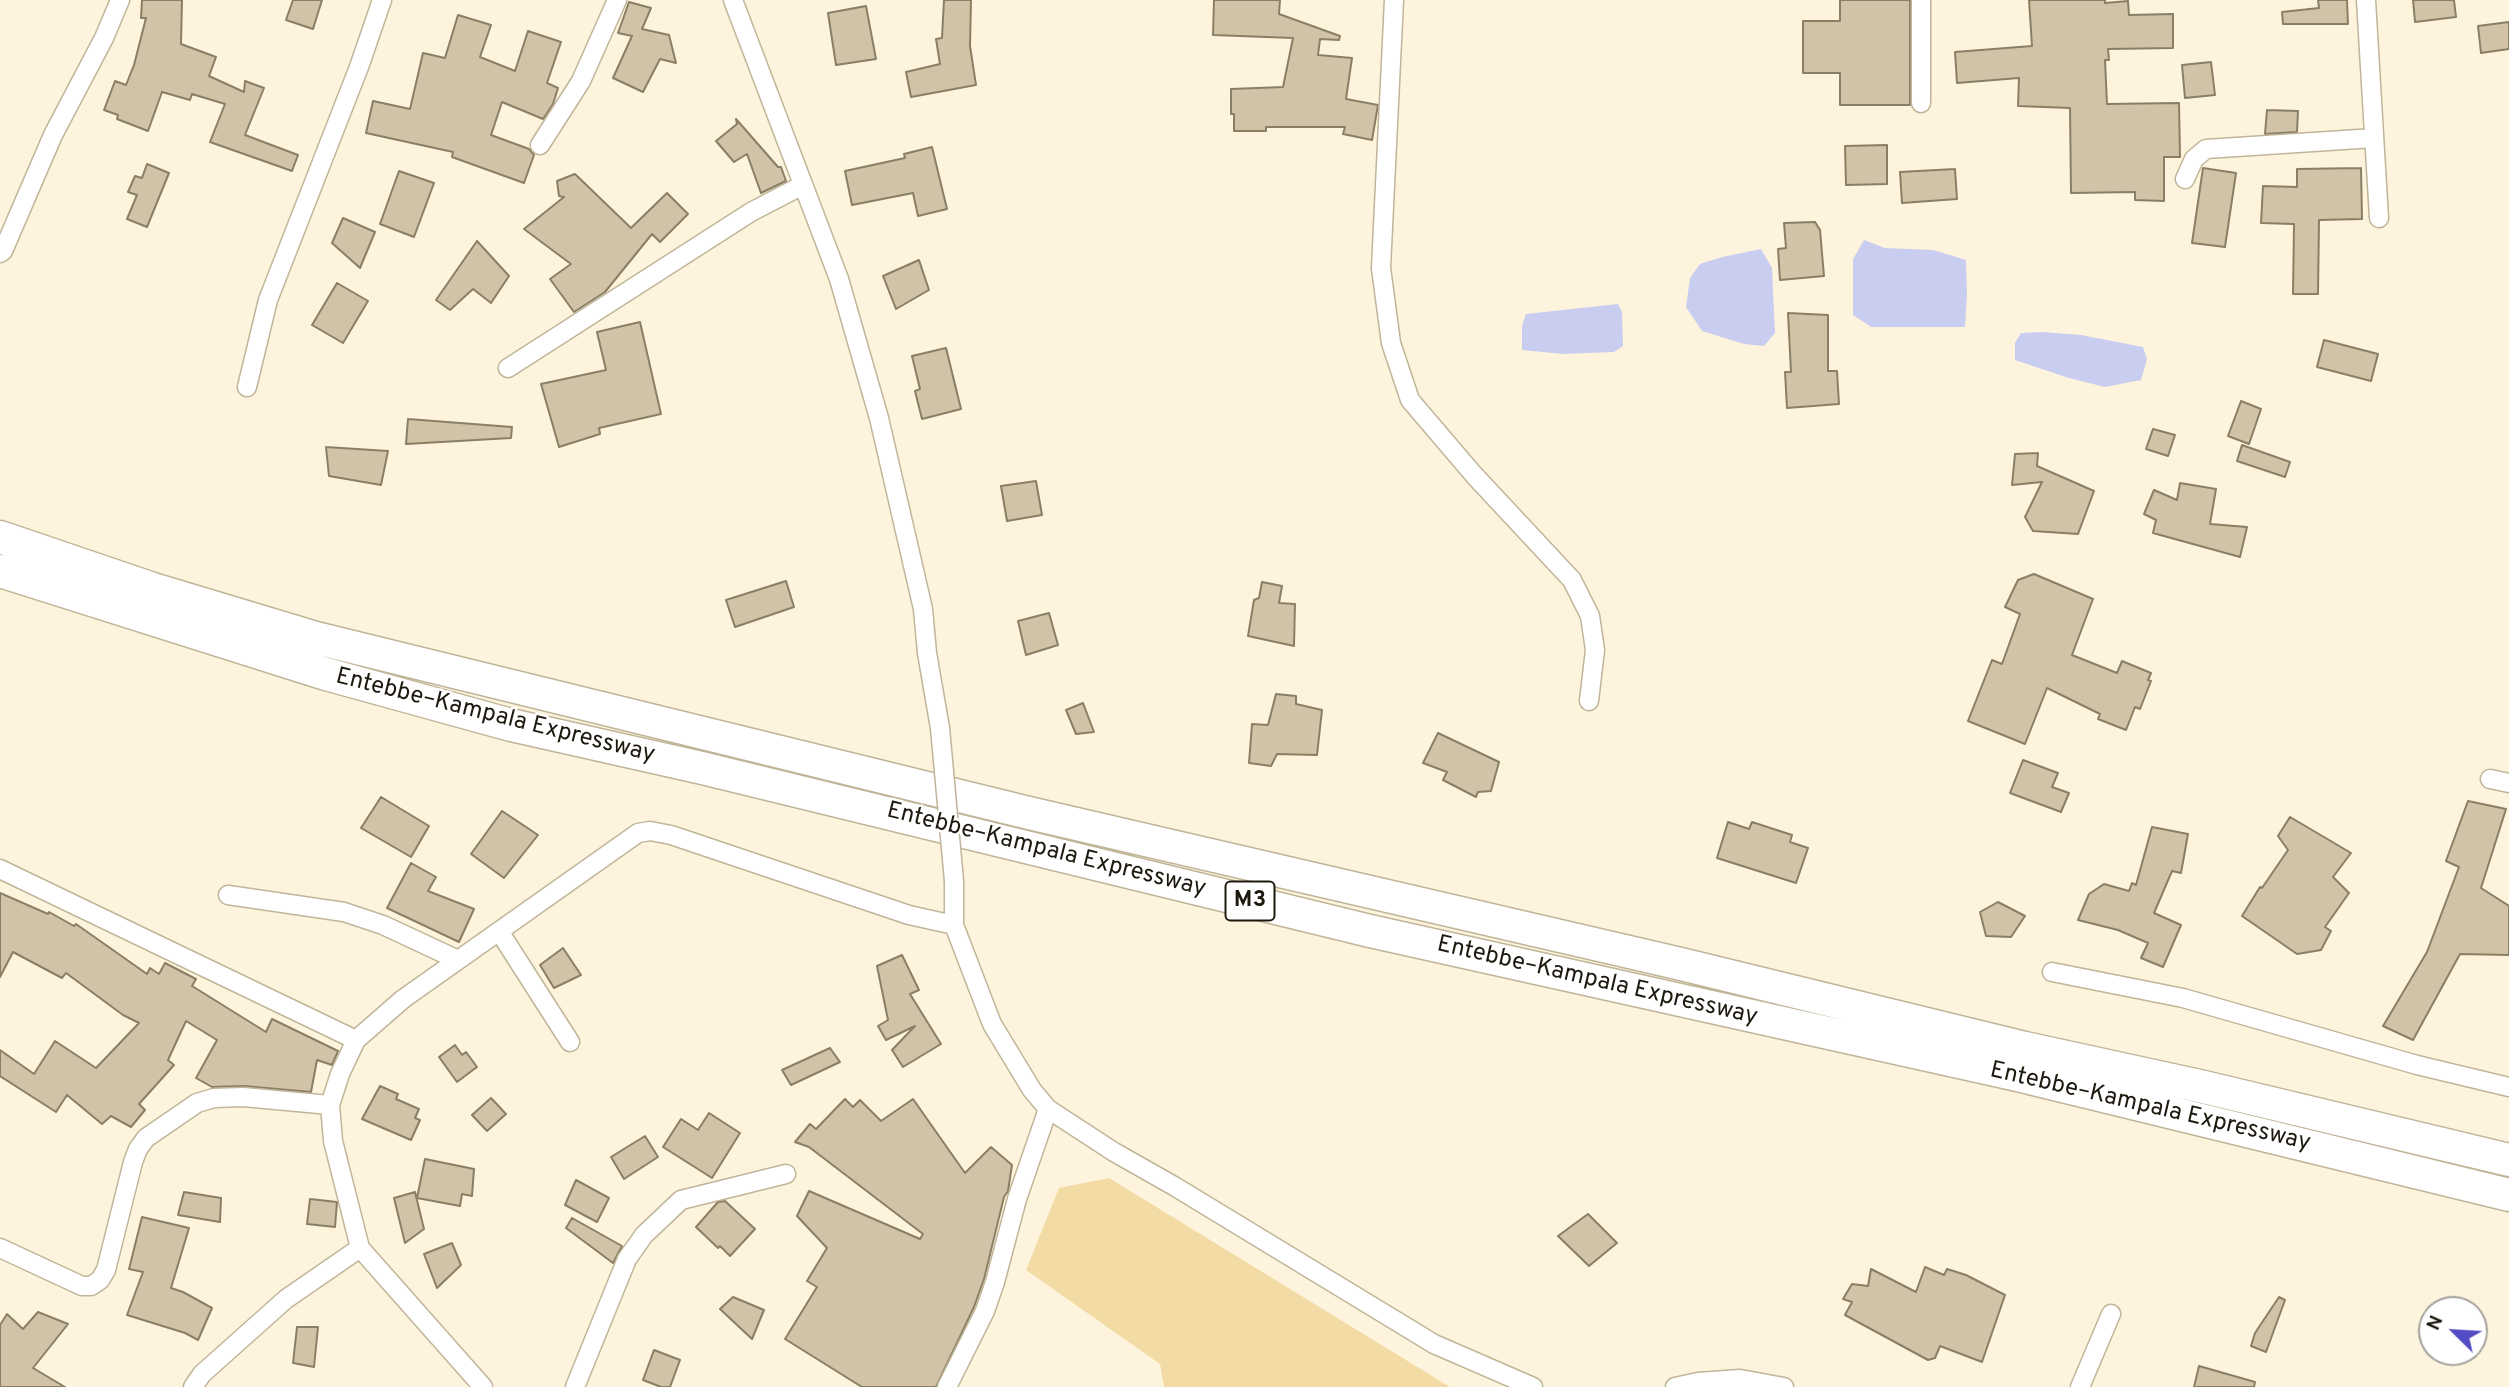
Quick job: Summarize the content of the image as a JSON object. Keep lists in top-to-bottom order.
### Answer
{
  "streets": {
    "highway": ["Entebbe–Kampala Expressway", "M3"]
  },
  "north": "top left"
}
